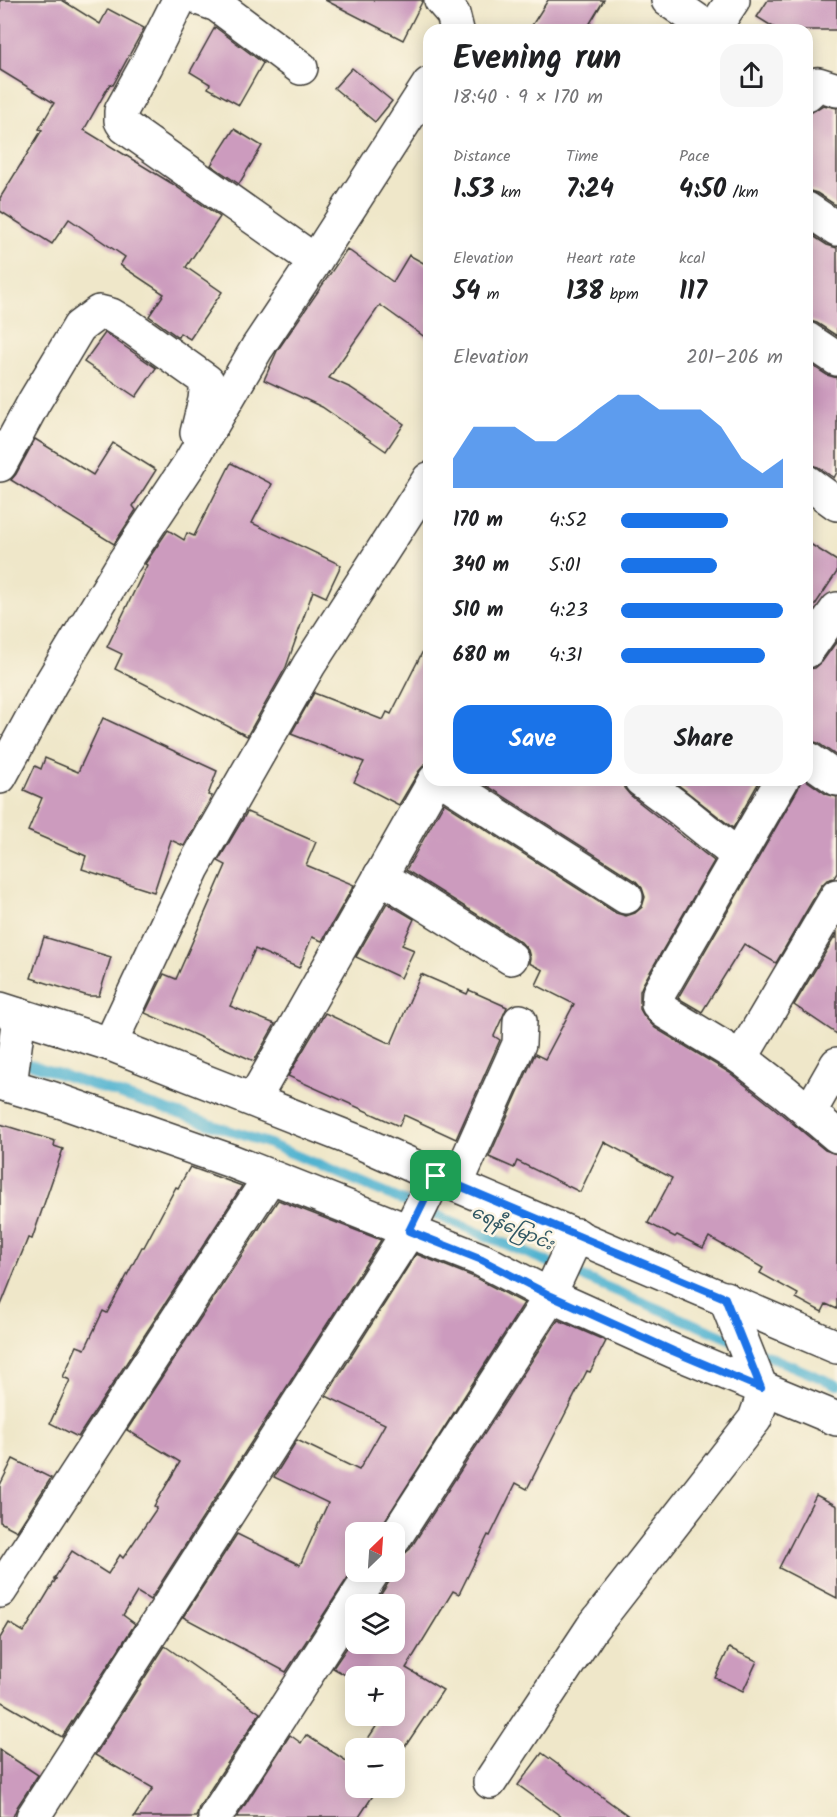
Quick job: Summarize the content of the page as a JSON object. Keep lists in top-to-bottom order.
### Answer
{
  "water": ["ရေနီမြောင်း"],
  "north": "top right",
  "page": {
    "heading": ["Evening run", "18:40 · 9 × 170 m"],
    "stats": [
      ["Distance", "1.53 km"],
      ["Time", "7:24"],
      ["Pace", "4:50 /km"],
      ["Elevation", "54 m"],
      ["Heart rate", "138 bpm"],
      ["kcal", "117"]
    ],
    "chart": ["Elevation", "201–206 m"],
    "list": [
      {
        "name": "170 m",
        "note": "4:52"
      },
      {
        "name": "340 m",
        "note": "5:01"
      },
      {
        "name": "510 m",
        "note": "4:23"
      },
      {
        "name": "680 m",
        "note": "4:31"
      }
    ],
    "buttons": ["Save", "Share"],
    "map_buttons": ["+", "−"]
  }
}
